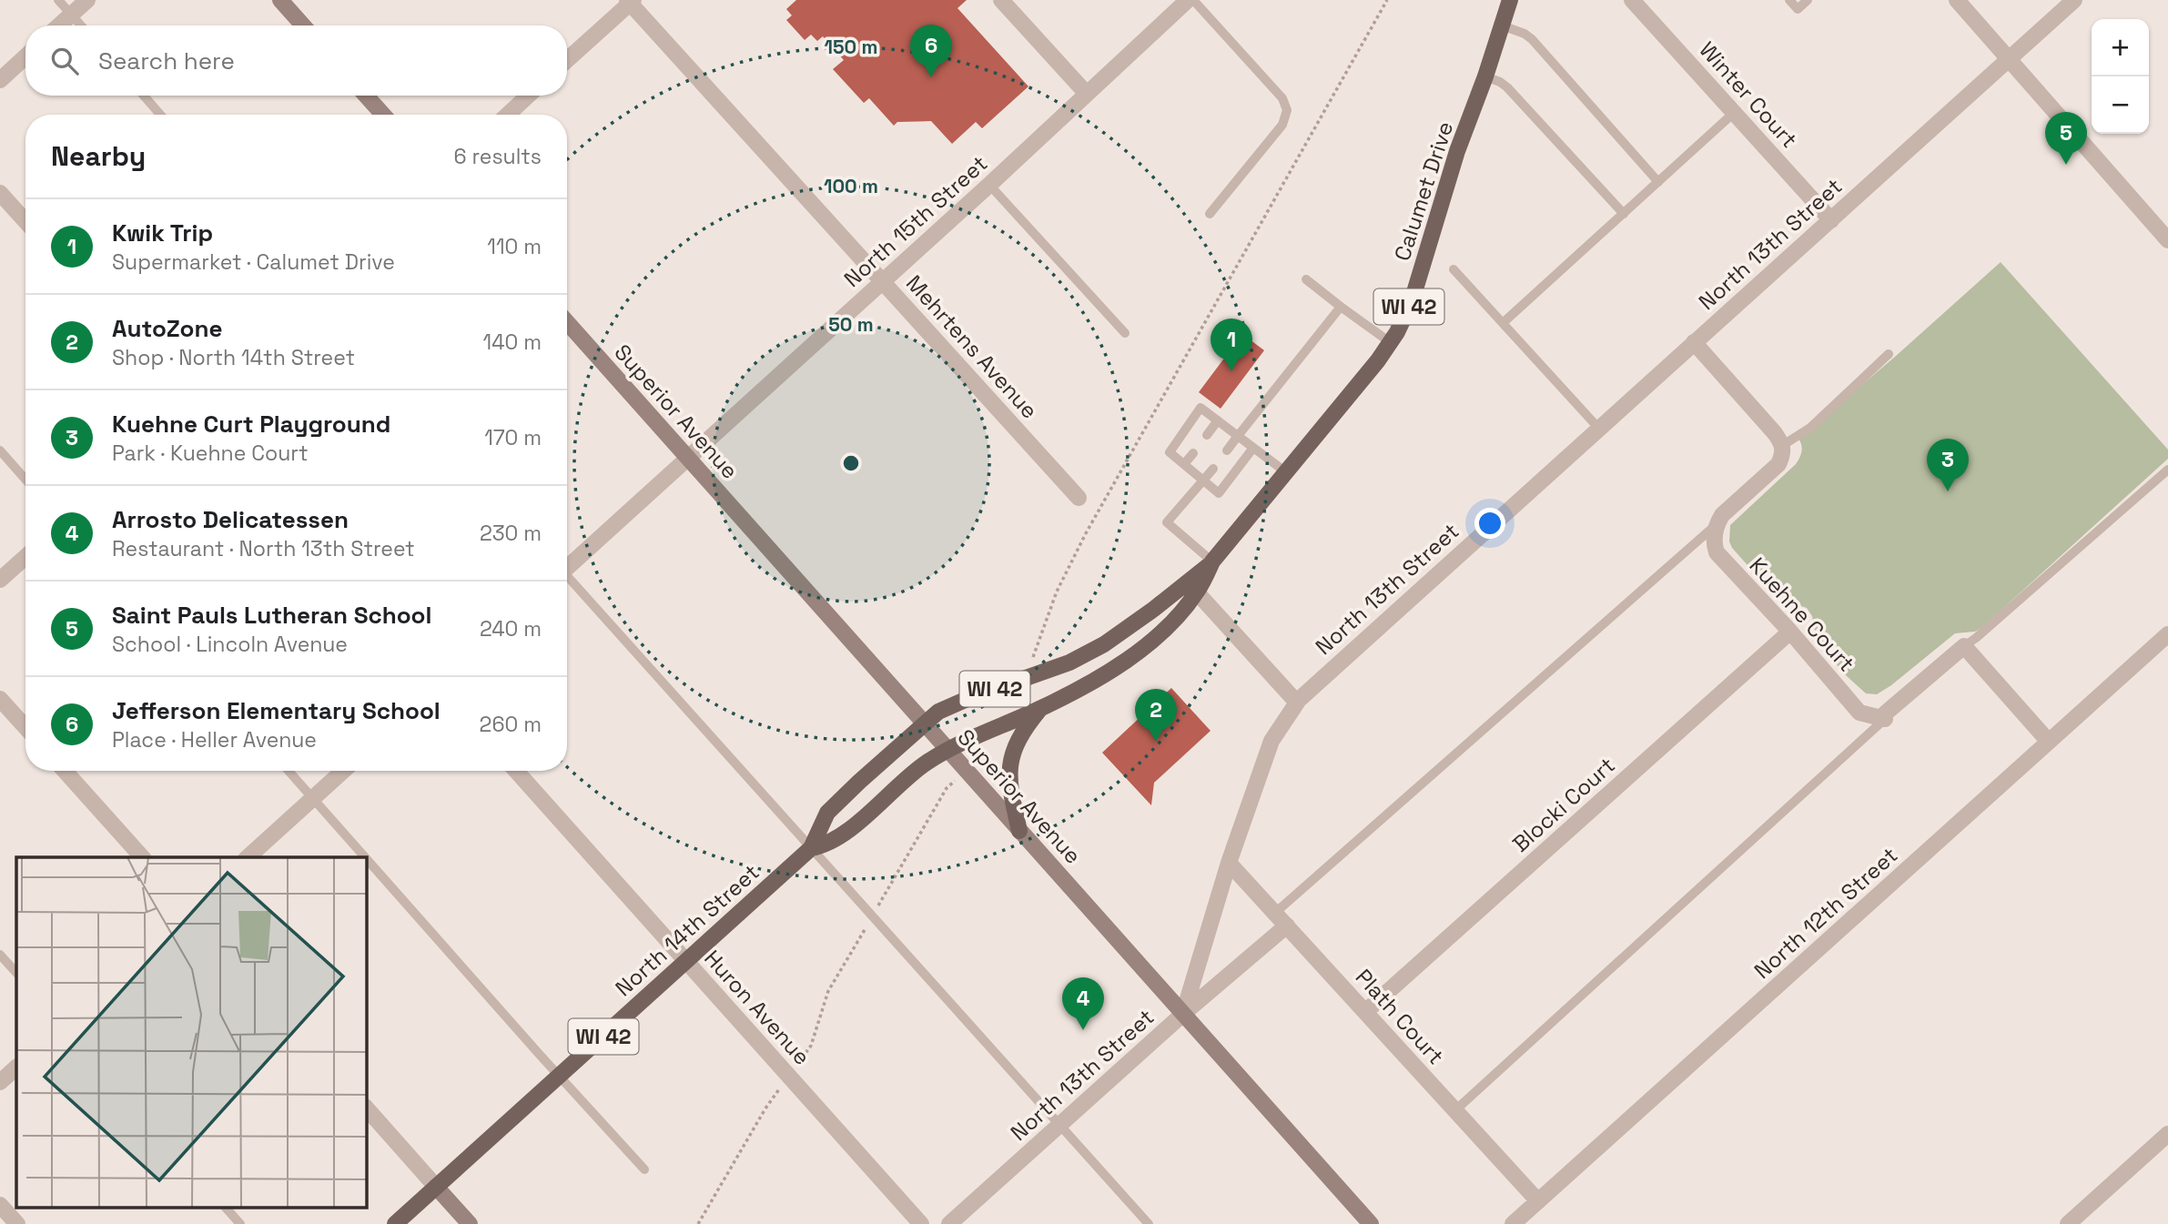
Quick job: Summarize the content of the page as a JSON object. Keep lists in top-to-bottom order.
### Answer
{
  "streets": {
    "main road": ["Calumet Drive", "WI 42", "North 14th Street"],
    "street": [
      "Winter Court",
      "North 15th Street",
      "North 13th Street",
      "Mehrtens Avenue",
      "Superior Avenue",
      "Kuehne Court",
      "Blocki Court",
      "North 12th Street",
      "Huron Avenue",
      "Plath Court"
    ]
  },
  "crossings": [
    ["Winter Court", "North 13th Street"],
    ["Calumet Drive", "North 14th Street"],
    ["North 15th Street", "Mehrtens Avenue"],
    ["North 15th Street", "Superior Avenue"],
    ["North 13th Street", "Superior Avenue"],
    ["North 13th Street", "Plath Court"],
    ["Superior Avenue", "North 14th Street"],
    ["Kuehne Court", "Blocki Court"],
    ["Blocki Court", "Plath Court"],
    ["North 12th Street", "Plath Court"],
    ["North 14th Street", "Huron Avenue"]
  ],
  "page": {
    "map_buttons": ["+", "−"],
    "pins": [
      "6",
      "5",
      "1",
      "3",
      "2",
      "4"
    ],
    "search": "Search here",
    "heading": ["Nearby", "6 results"],
    "list": [
      {
        "mark": "1",
        "name": "Kwik Trip",
        "note": "Supermarket · Calumet Drive",
        "value": "110 m"
      },
      {
        "mark": "2",
        "name": "AutoZone",
        "note": "Shop · North 14th Street",
        "value": "140 m"
      },
      {
        "mark": "3",
        "name": "Kuehne Curt Playground",
        "note": "Park · Kuehne Court",
        "value": "170 m"
      },
      {
        "mark": "4",
        "name": "Arrosto Delicatessen",
        "note": "Restaurant · North 13th Street",
        "value": "230 m"
      },
      {
        "mark": "5",
        "name": "Saint Pauls Lutheran School",
        "note": "School · Lincoln Avenue",
        "value": "240 m"
      },
      {
        "mark": "6",
        "name": "Jefferson Elementary School",
        "note": "Place · Heller Avenue",
        "value": "260 m"
      }
    ]
  },
  "rings": ["150 m", "100 m", "50 m"]
}
